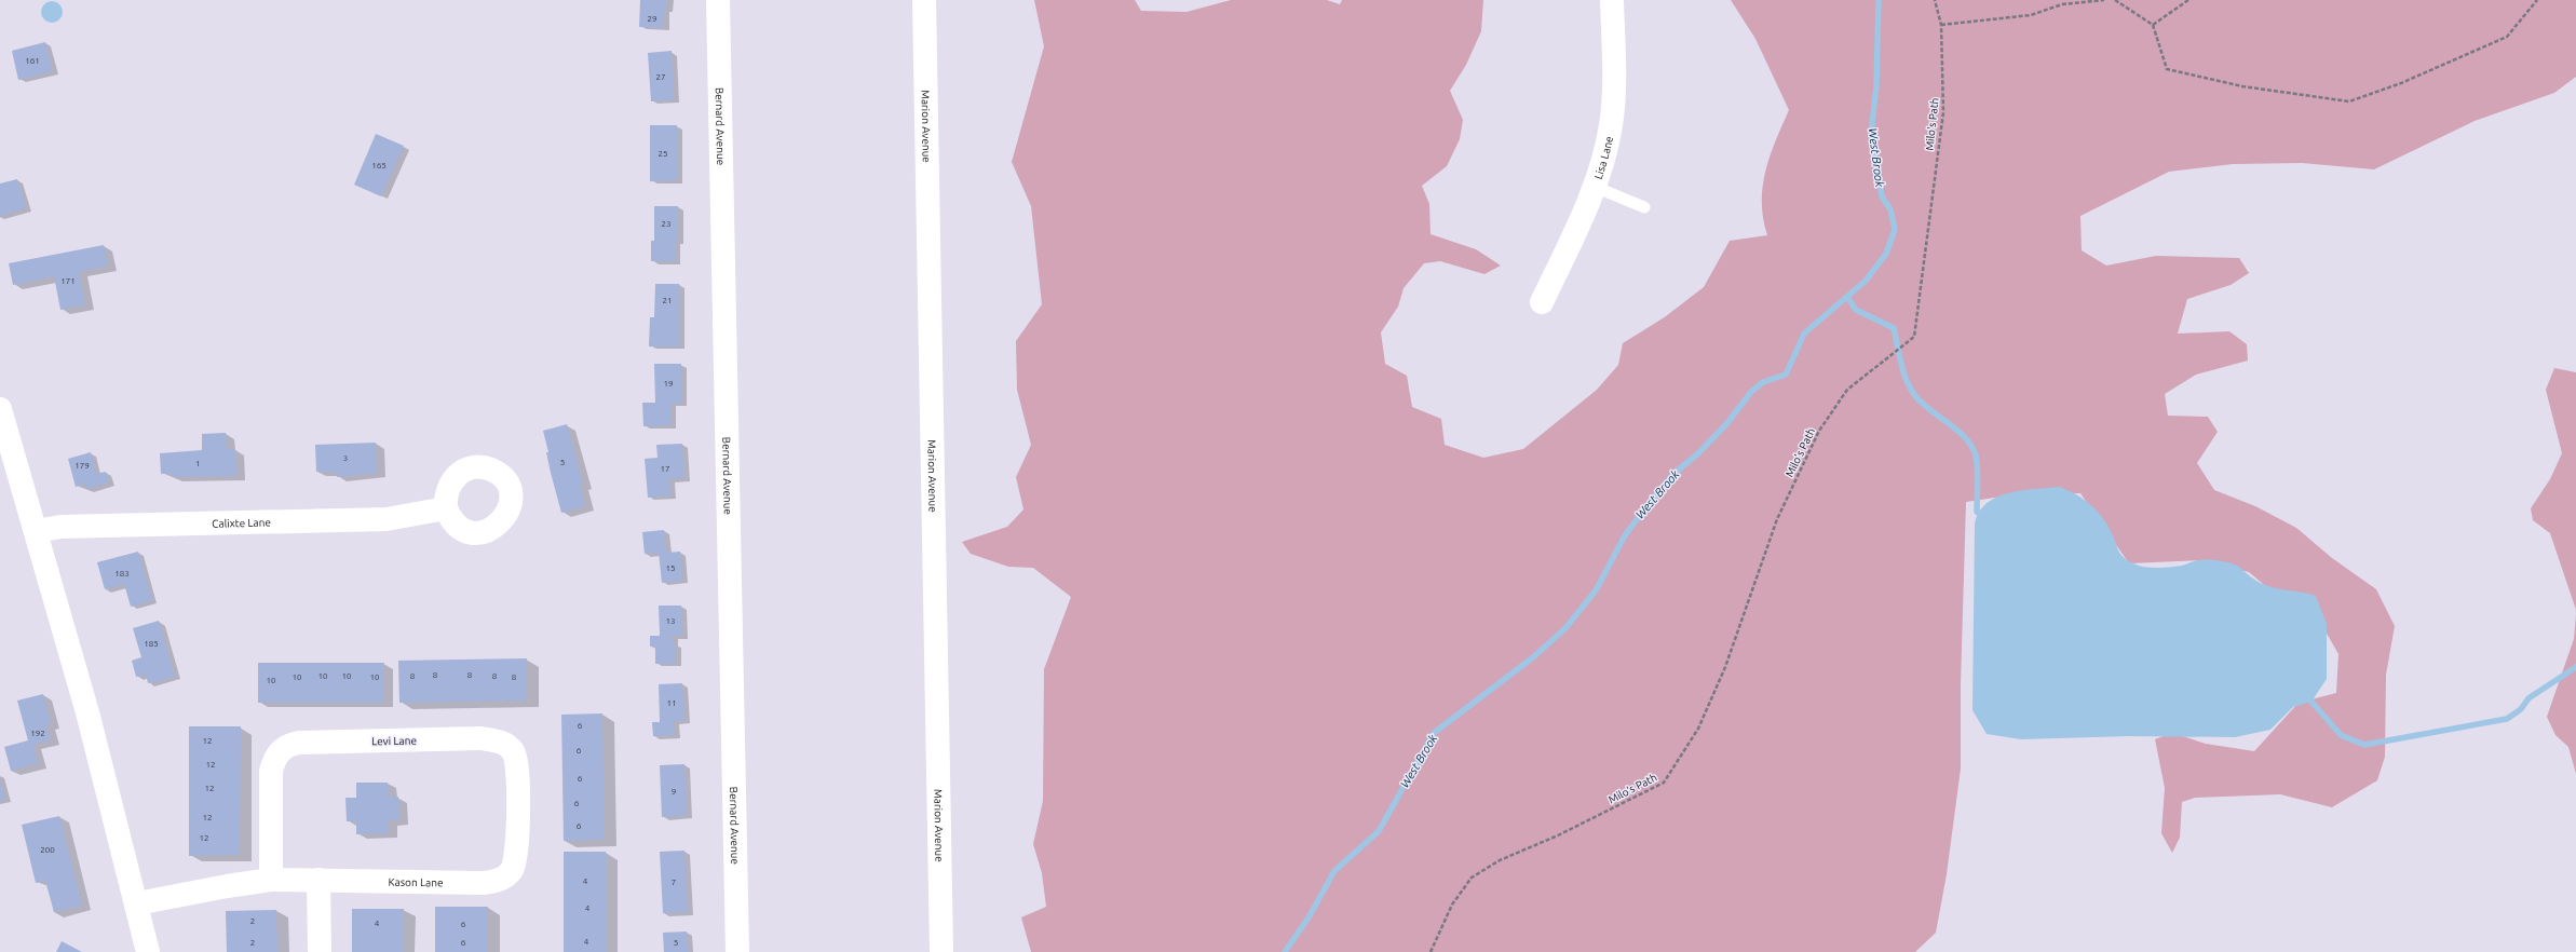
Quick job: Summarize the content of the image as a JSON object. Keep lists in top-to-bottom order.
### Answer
{
  "streets": {
    "street": [
      "Bernard Avenue",
      "Marion Avenue",
      "Lisa Lane",
      "Calixte Lane",
      "Levi Lane",
      "Kason Lane"
    ],
    "path": ["Milo's Path"]
  },
  "crossings": [
    ["Levi Lane", "Kason Lane"]
  ],
  "water": ["West Brook"],
  "house_numbers": [
    "29",
    "161",
    "27",
    "25",
    "165",
    "23",
    "171",
    "21",
    "19",
    "3",
    "5",
    "1",
    "179",
    "17",
    "15",
    "183",
    "13",
    "185",
    "8",
    "8",
    "10",
    "10",
    "8",
    "8",
    "10",
    "10",
    "8",
    "10",
    "11",
    "6",
    "192",
    "12",
    "6",
    "12",
    "6",
    "12",
    "9",
    "6",
    "12",
    "6",
    "12",
    "200",
    "4",
    "7",
    "4",
    "2",
    "4",
    "6",
    "4",
    "2",
    "6",
    "5"
  ]
}
